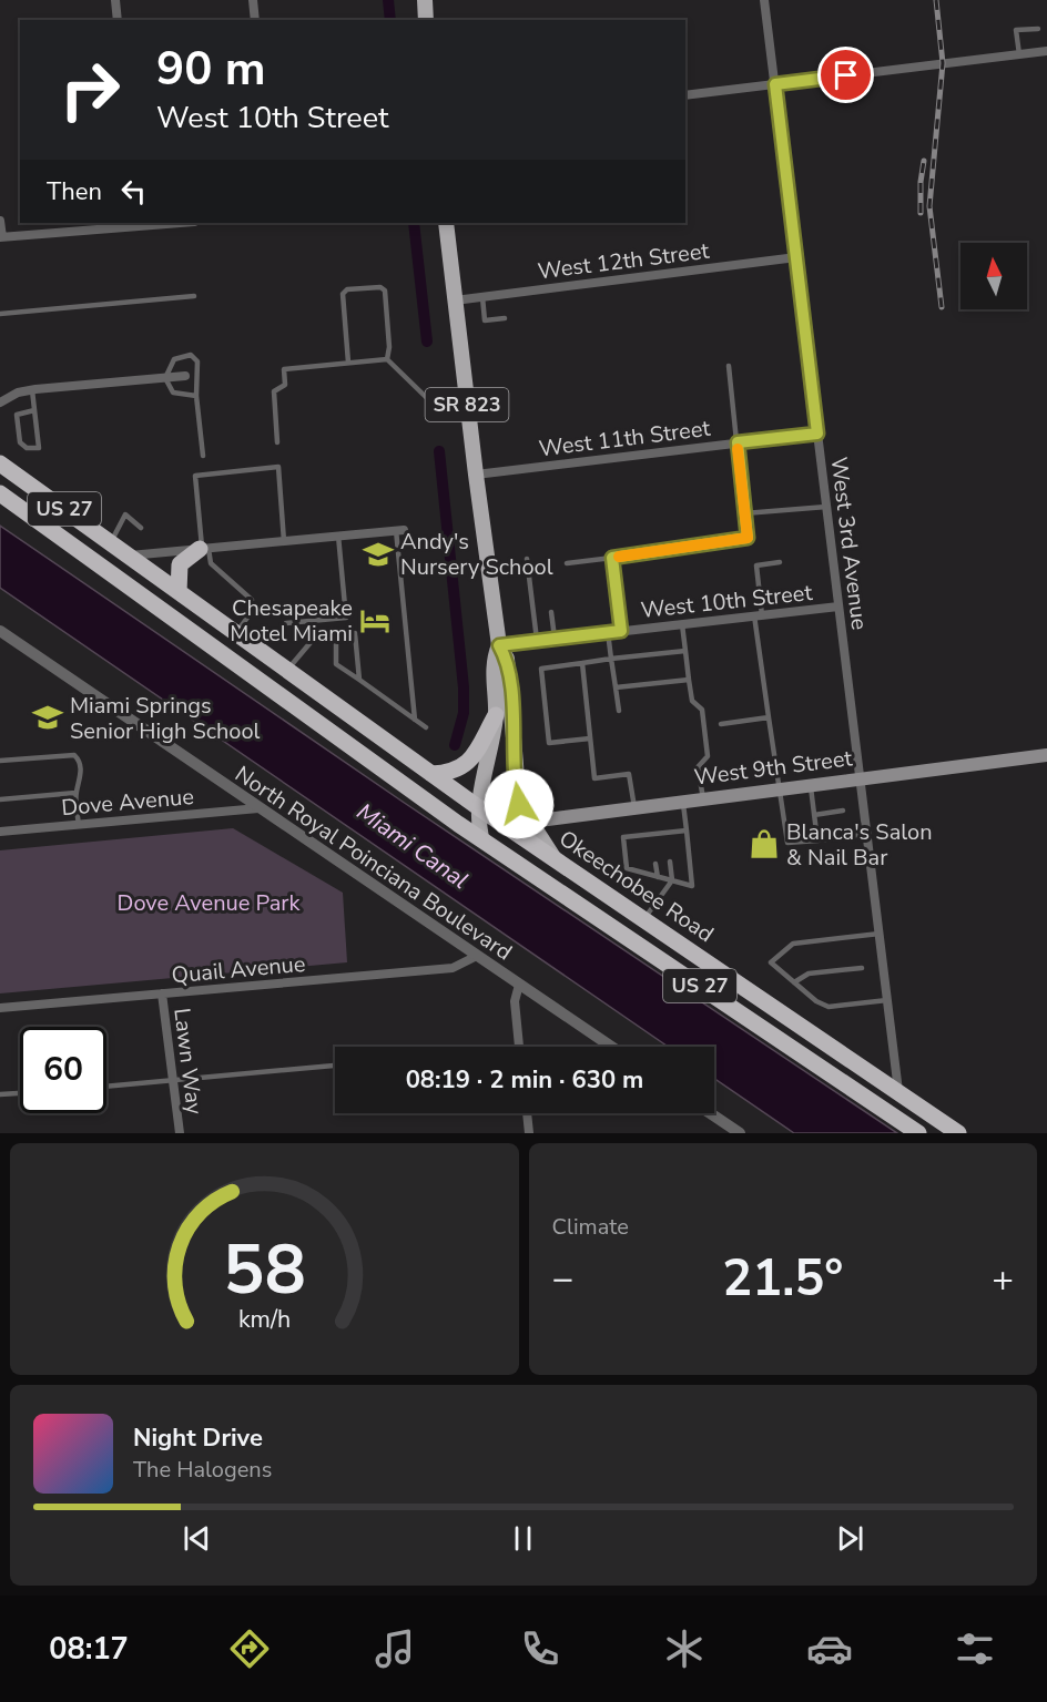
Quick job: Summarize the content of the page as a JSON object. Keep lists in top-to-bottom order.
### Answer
{
  "streets": {
    "highway": ["US 27", "Okeechobee Road"],
    "main road": ["SR 823", "West 9th Street"],
    "street": [
      "West 12th Street",
      "West 11th Street",
      "West 3rd Avenue",
      "West 10th Street",
      "Dove Avenue",
      "North Royal Poinciana Boulevard",
      "Quail Avenue",
      "Lawn Way"
    ]
  },
  "crossings": [
    ["West 12th Street", "SR 823"],
    ["West 12th Street", "West 3rd Avenue"],
    ["SR 823", "West 11th Street"],
    ["SR 823", "US 27"],
    ["SR 823", "West 10th Street"],
    ["SR 823", "West 9th Street"],
    ["SR 823", "Okeechobee Road"],
    ["West 11th Street", "West 3rd Avenue"],
    ["West 3rd Avenue", "West 10th Street"],
    ["West 3rd Avenue", "West 9th Street"],
    ["West 3rd Avenue", "Okeechobee Road"],
    ["West 9th Street", "Okeechobee Road"],
    ["Dove Avenue", "North Royal Poinciana Boulevard"],
    ["North Royal Poinciana Boulevard", "Quail Avenue"],
    ["Quail Avenue", "Lawn Way"]
  ],
  "water": ["Miami Canal"],
  "parks": ["Dove Avenue Park"],
  "places": {
    "school or university": ["Andy's Nursery School", "Miami Springs Senior High School"],
    "hotel": ["Chesapeake Motel Miami"],
    "shop": ["Blanca's Salon & Nail Bar"]
  },
  "north": "top",
  "page": {
    "turn": ["90 m", "West 10th Street"],
    "then": "Then",
    "limit": "60",
    "trip": "08:19 · 2 min · 630 m",
    "tile": "Climate",
    "heat": ["−", "21.5°", "+"],
    "song": ["Night Drive", "The Halogens"],
    "tabs": "08:17",
    "gauge": ["58", "km/h"]
  }
}
